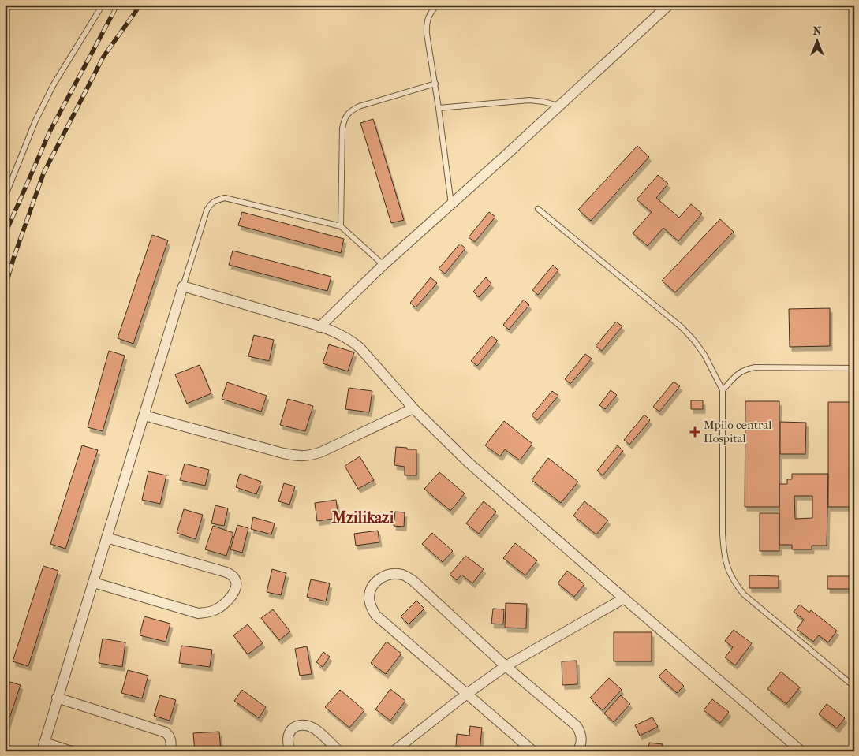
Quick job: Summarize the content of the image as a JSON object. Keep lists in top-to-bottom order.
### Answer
{
  "districts": ["Mzilikazi"],
  "places": {
    "health": ["Mpilo central Hospital"]
  },
  "north": "top"
}
